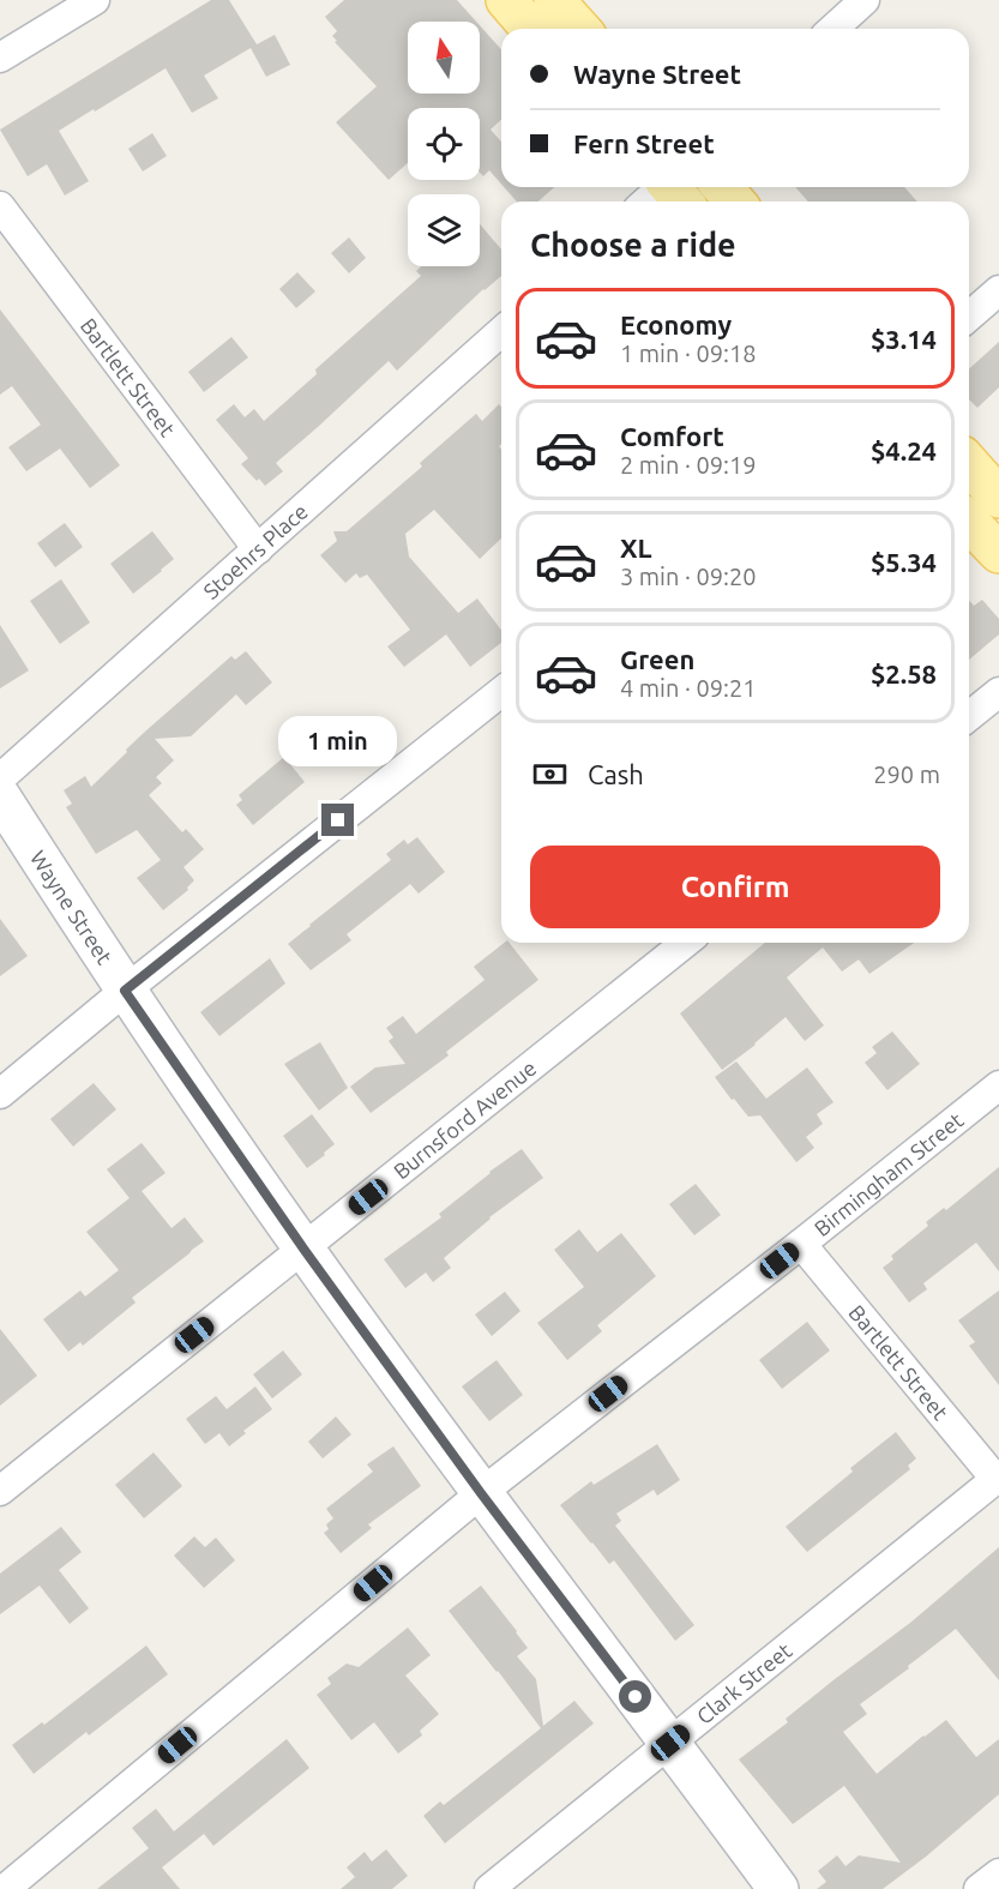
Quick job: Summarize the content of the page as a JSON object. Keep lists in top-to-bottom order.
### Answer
{
  "streets": {
    "street": [
      "Bartlett Street",
      "Stoehrs Place",
      "Wayne Street",
      "Burnsford Avenue",
      "Birmingham Street",
      "Clark Street"
    ]
  },
  "crossings": [
    ["Bartlett Street", "Stoehrs Place"],
    ["Bartlett Street", "Birmingham Street"],
    ["Bartlett Street", "Clark Street"],
    ["Wayne Street", "Burnsford Avenue"],
    ["Wayne Street", "Birmingham Street"],
    ["Wayne Street", "Clark Street"]
  ],
  "north": "top",
  "page": {
    "banner": ["Wayne Street", "Fern Street"],
    "heading": "Choose a ride",
    "list": [
      {
        "name": "Economy",
        "note": "1 min · 09:18",
        "value": "$3.14"
      },
      {
        "name": "Comfort",
        "note": "2 min · 09:19",
        "value": "$4.24"
      },
      {
        "name": "XL",
        "note": "3 min · 09:20",
        "value": "$5.34"
      },
      {
        "name": "Green",
        "note": "4 min · 09:21",
        "value": "$2.58"
      }
    ],
    "bubble": "1 min",
    "pay": ["Cash", "290 m"],
    "buttons": "Confirm"
  }
}
